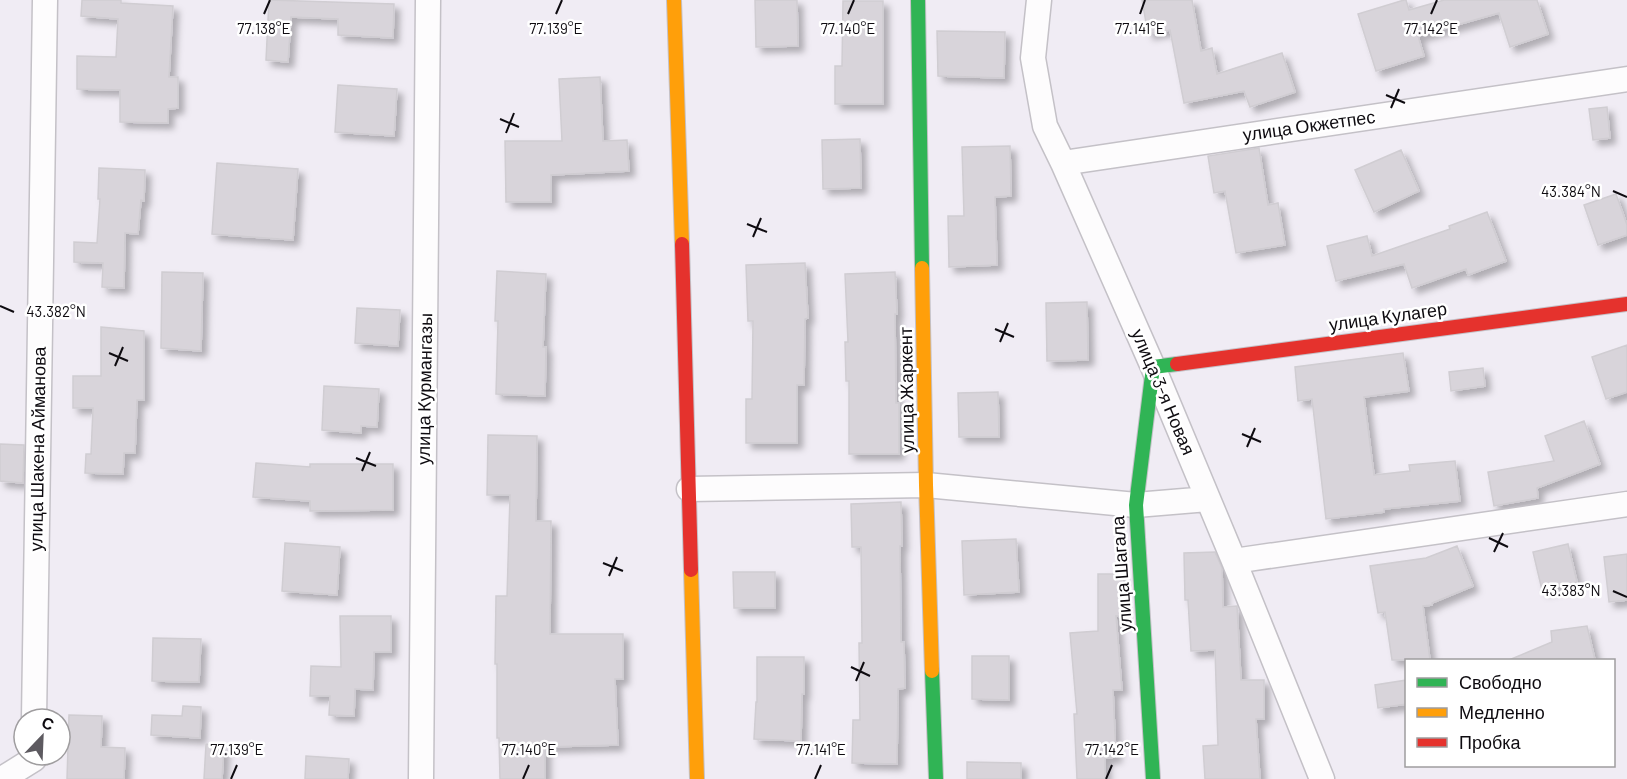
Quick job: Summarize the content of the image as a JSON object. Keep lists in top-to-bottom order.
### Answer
{
  "streets": {
    "street": [
      "улица Окжетпес",
      "улица Кулагер",
      "улица Курмангазы",
      "улица Жаркент",
      "улица 3-я Новая",
      "улица Шакена Айманова",
      "улица Шагала"
    ]
  },
  "crossings": [
    ["улица Окжетпес", "улица 3-я Новая"],
    ["улица Кулагер", "улица 3-я Новая"],
    ["улица Кулагер", "улица Шагала"],
    ["улица 3-я Новая", "улица Шагала"]
  ],
  "legend": ["Свободно", "Медленно", "Пробка"],
  "north": "top right",
  "coordinates": [
    "77.138°E",
    "77.139°E",
    "77.142°E",
    "77.140°E",
    "77.141°E",
    "43.384°N",
    "43.382°N",
    "43.383°N"
  ]
}
